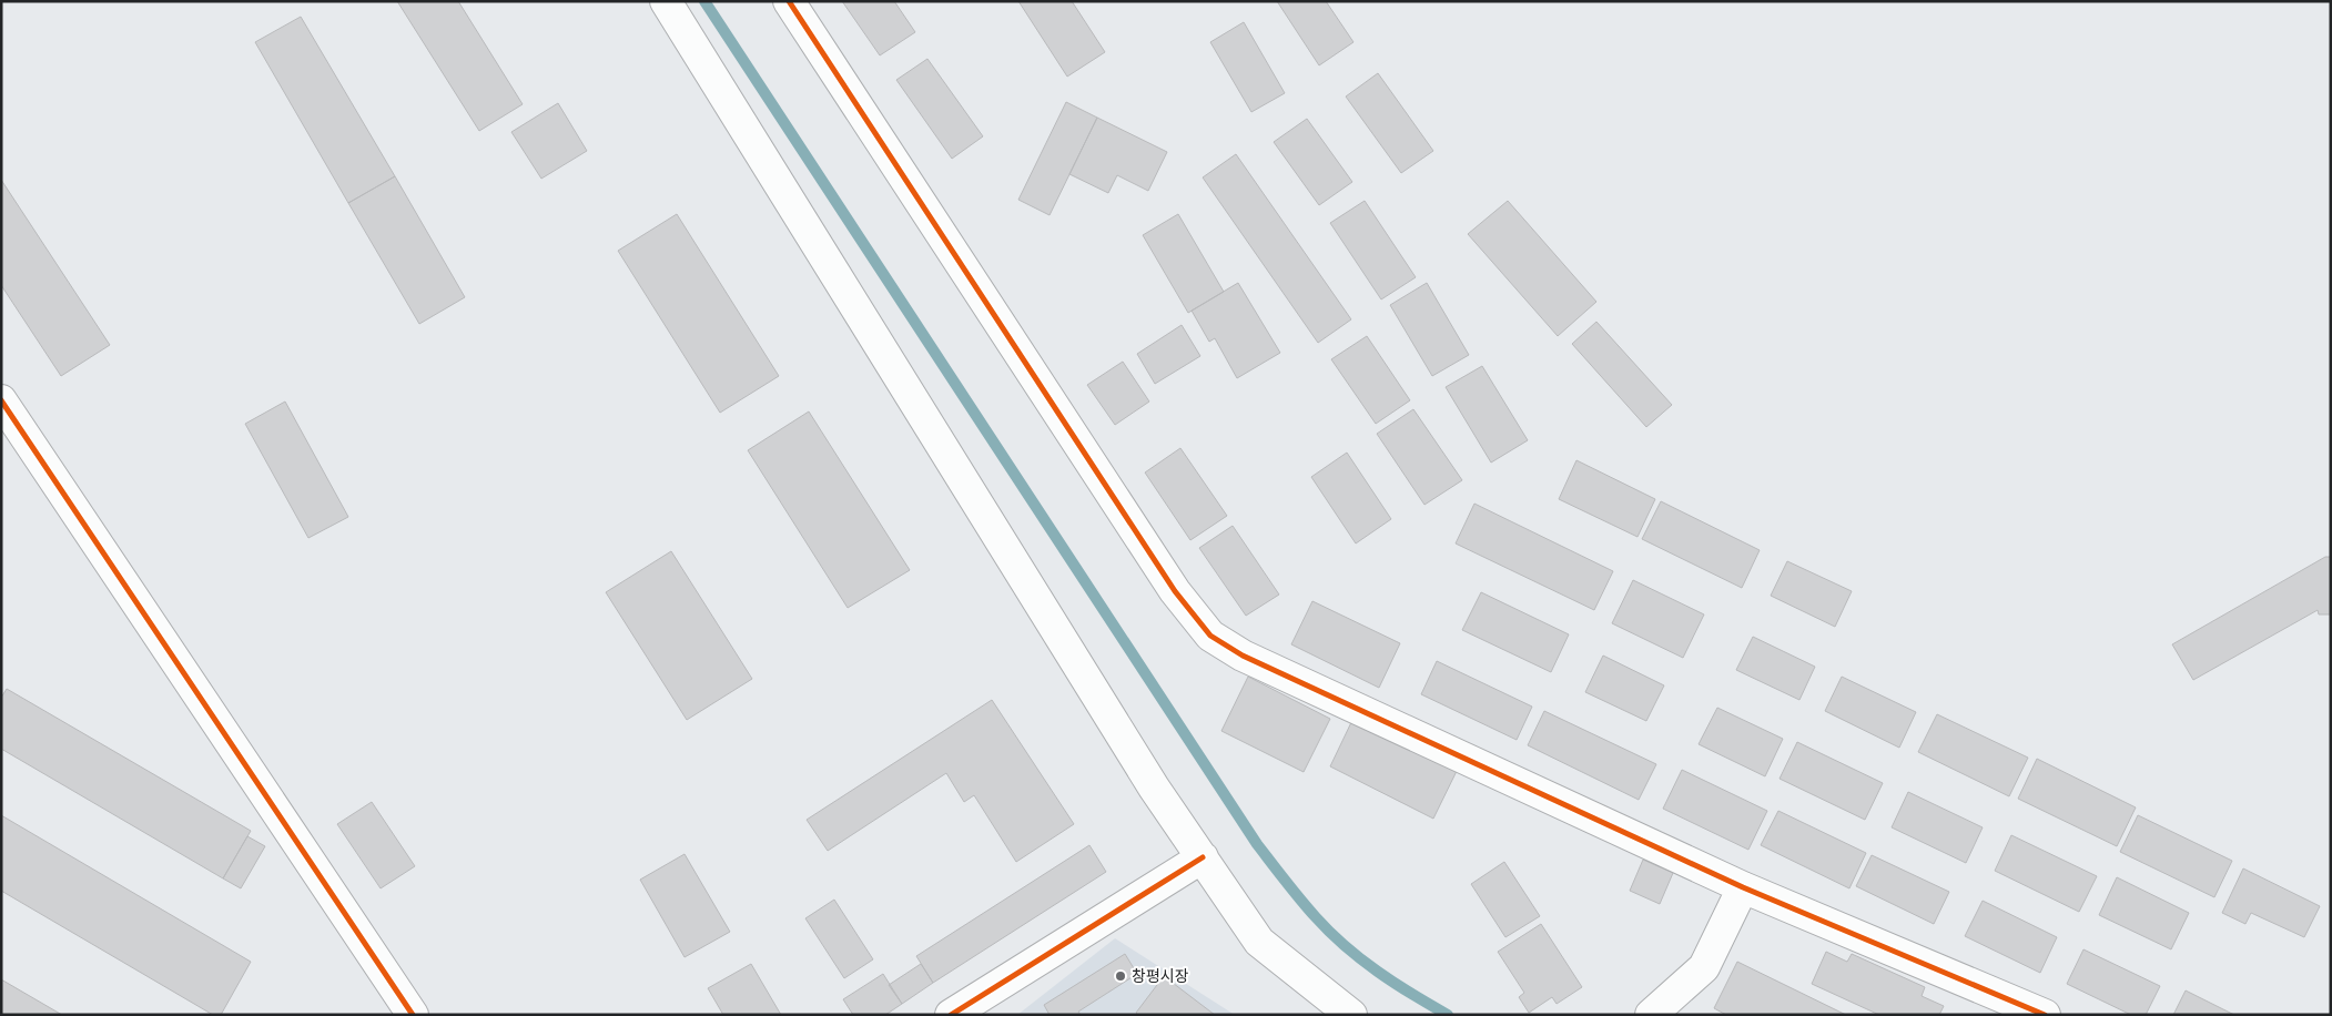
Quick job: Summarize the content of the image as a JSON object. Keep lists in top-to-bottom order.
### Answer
{
  "places": ["창평시장"]
}
